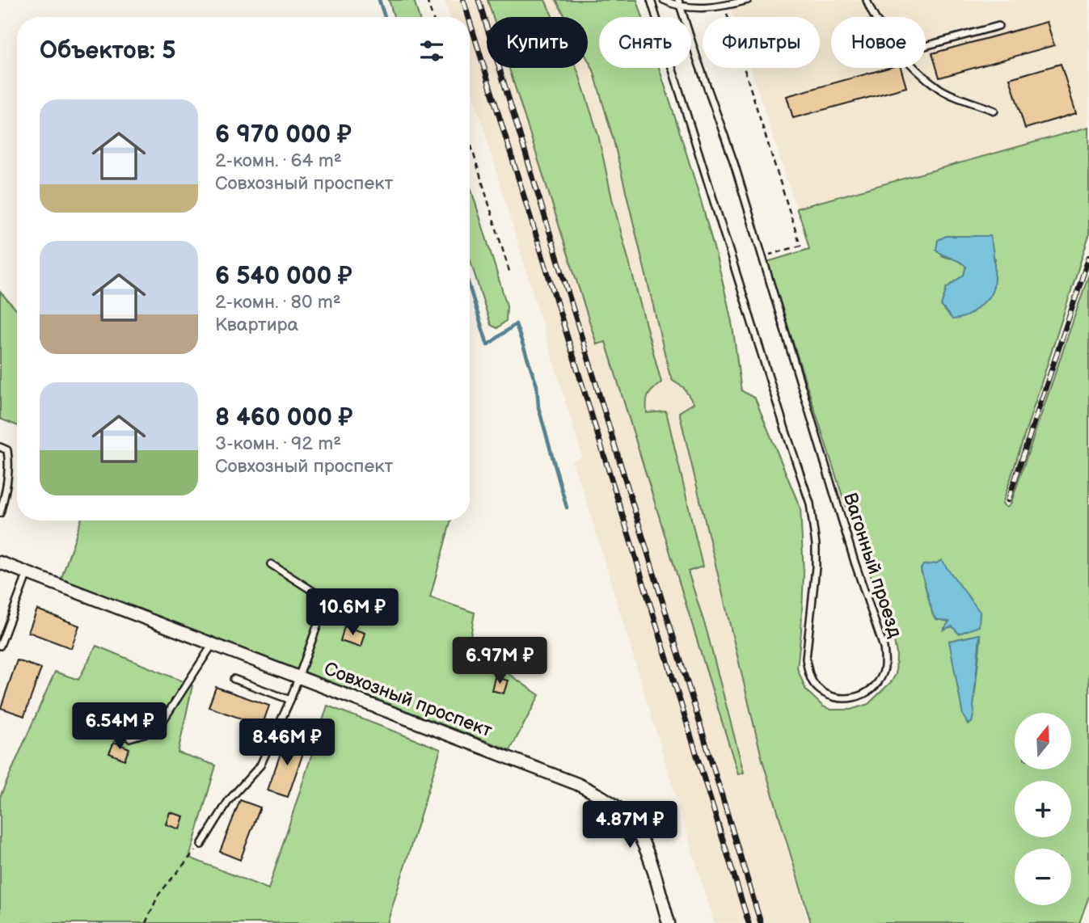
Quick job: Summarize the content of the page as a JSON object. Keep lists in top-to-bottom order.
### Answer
{
  "streets": {
    "street": ["Совхозный проспект"],
    "lane": ["Вагонный проезд"]
  },
  "north": "top",
  "page": {
    "chip": [
      "Купить",
      "Снять",
      "Фильтры",
      "Новое"
    ],
    "heading": "Объектов: 5",
    "list": [
      {
        "name": "6 970 000 ₽",
        "note": "2-комн. · 64 m² · Совхозный проспект"
      },
      {
        "name": "6 540 000 ₽",
        "note": "2-комн. · 80 m² · Квартира"
      },
      {
        "name": "8 460 000 ₽",
        "note": "3-комн. · 92 m² · Совхозный проспект"
      }
    ],
    "price": [
      "10.6M ₽",
      "6.97M ₽",
      "6.54M ₽",
      "8.46M ₽",
      "4.87M ₽"
    ],
    "map_buttons": ["+", "−"]
  }
}
